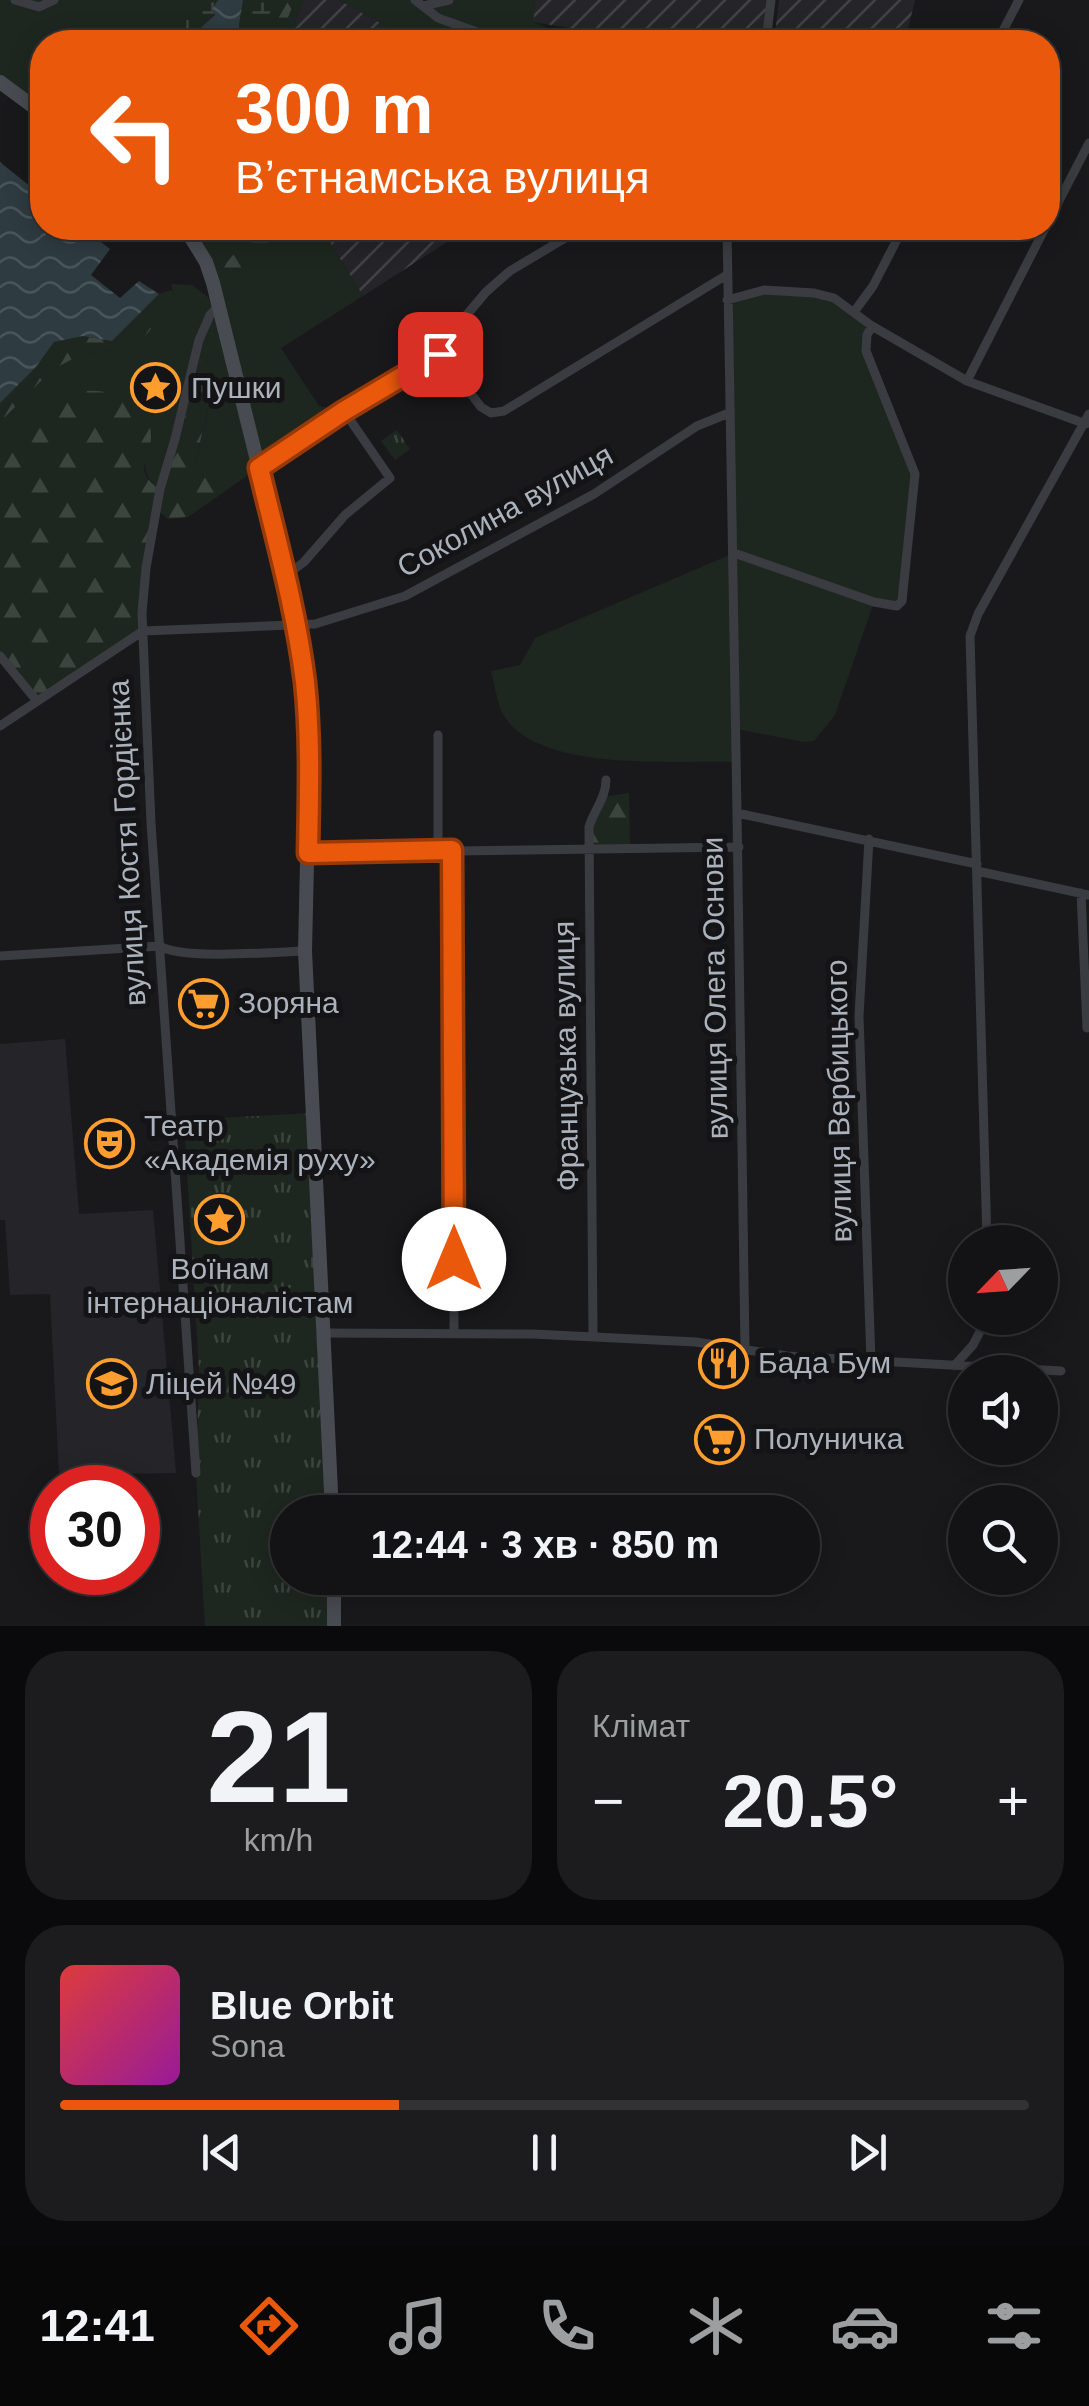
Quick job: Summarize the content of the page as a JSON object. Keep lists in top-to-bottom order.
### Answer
{
  "streets": {
    "street": [
      "Соколина вулиця",
      "вулиця Костя Гордієнка",
      "вулиця Олега Основи",
      "Французька вулиця",
      "вулиця Вербицького"
    ]
  },
  "crossings": [
    ["Соколина вулиця", "вулиця Костя Гордієнка"],
    ["вулиця Олега Основи", "вулиця Вербицького"]
  ],
  "places": {
    "place": ["Пушки", "Воїнам інтернаціоналістам"],
    "supermarket": ["Зоряна", "Полуничка"],
    "theatre": ["Театр «Академія руху»"],
    "restaurant": ["Бада Бум"],
    "school or university": ["Ліцей №49"]
  },
  "north": "bottom left",
  "page": {
    "turn": ["300 m", "Вʼєтнамська вулиця"],
    "limit": "30",
    "trip": "12:44 · 3 хв · 850 m",
    "tile": [
      ["21", "km/h"],
      "Клімат"
    ],
    "heat": ["−", "20.5°", "+"],
    "song": ["Blue Orbit", "Sona"],
    "tabs": "12:41"
  }
}
